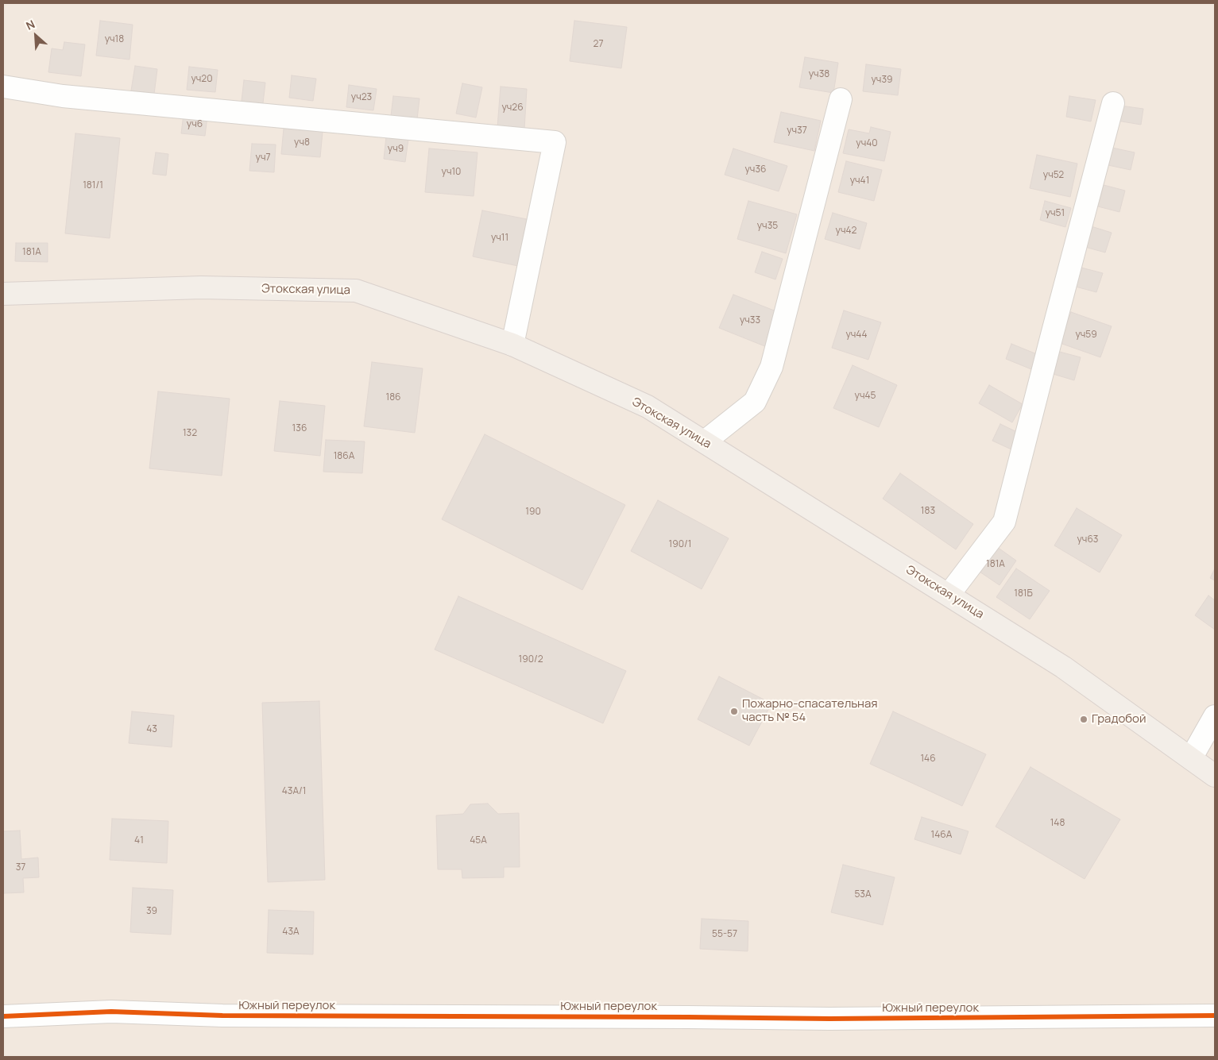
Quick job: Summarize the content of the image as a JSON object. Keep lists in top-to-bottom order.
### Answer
{
  "streets": {
    "main road": ["Этокская улица"],
    "street": ["Южный переулок"]
  },
  "places": ["Пожарно-спасательная часть № 54", "Градобой"],
  "house_numbers": [
    "уч18",
    "27",
    "уч38",
    "уч20",
    "уч39",
    "уч23",
    "уч26",
    "уч6",
    "уч37",
    "уч8",
    "уч40",
    "уч9",
    "уч7",
    "уч36",
    "уч10",
    "уч52",
    "уч41",
    "181/1",
    "уч51",
    "уч35",
    "уч42",
    "уч11",
    "181А",
    "уч33",
    "уч44",
    "уч59",
    "уч45",
    "186",
    "136",
    "132",
    "186А",
    "183",
    "190",
    "уч63",
    "190/1",
    "181А",
    "181Б",
    "190/2",
    "43",
    "146",
    "43А/1",
    "148",
    "146А",
    "41",
    "45А",
    "37",
    "53А",
    "39",
    "43А",
    "55-57"
  ],
  "north": "top left"
}
